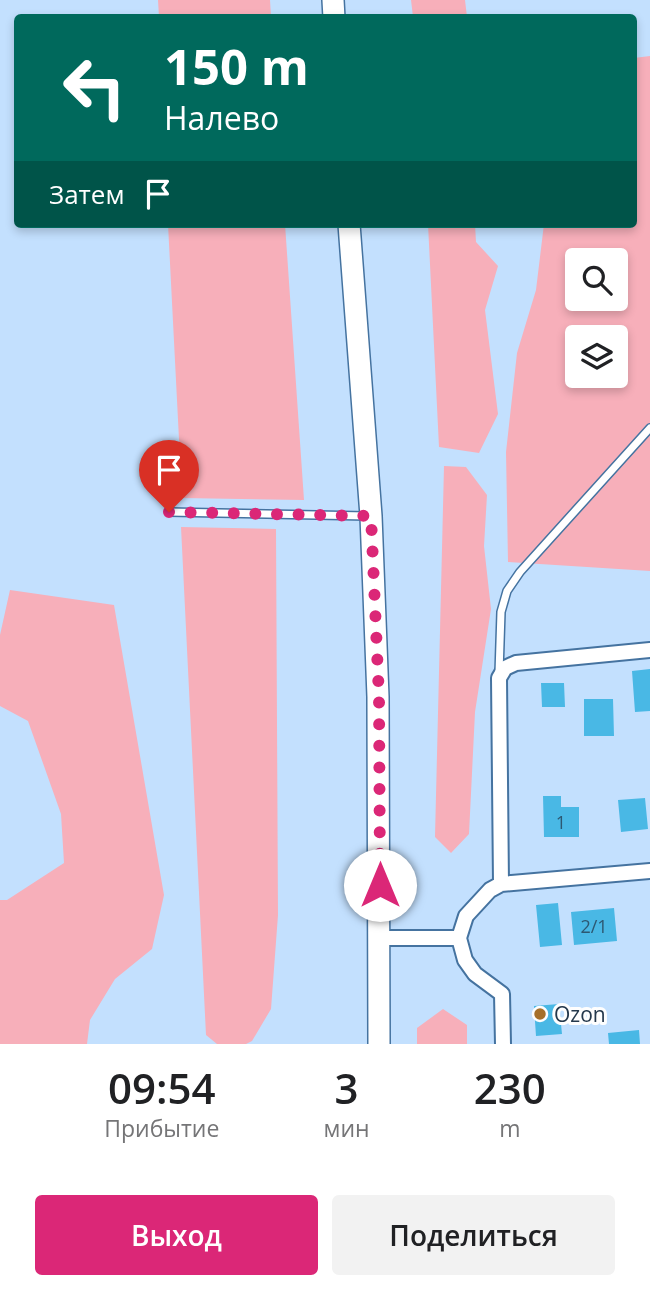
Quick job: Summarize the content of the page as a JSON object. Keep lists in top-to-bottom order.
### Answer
{
  "places": ["Ozon"],
  "house_numbers": ["1", "2/1"],
  "page": {
    "turn": ["150 m", "Налево"],
    "then": "Затем",
    "eta": [
      "09:54",
      "Прибытие",
      "3",
      "мин",
      "230",
      "m"
    ],
    "buttons": ["Выход", "Поделиться"]
  }
}
